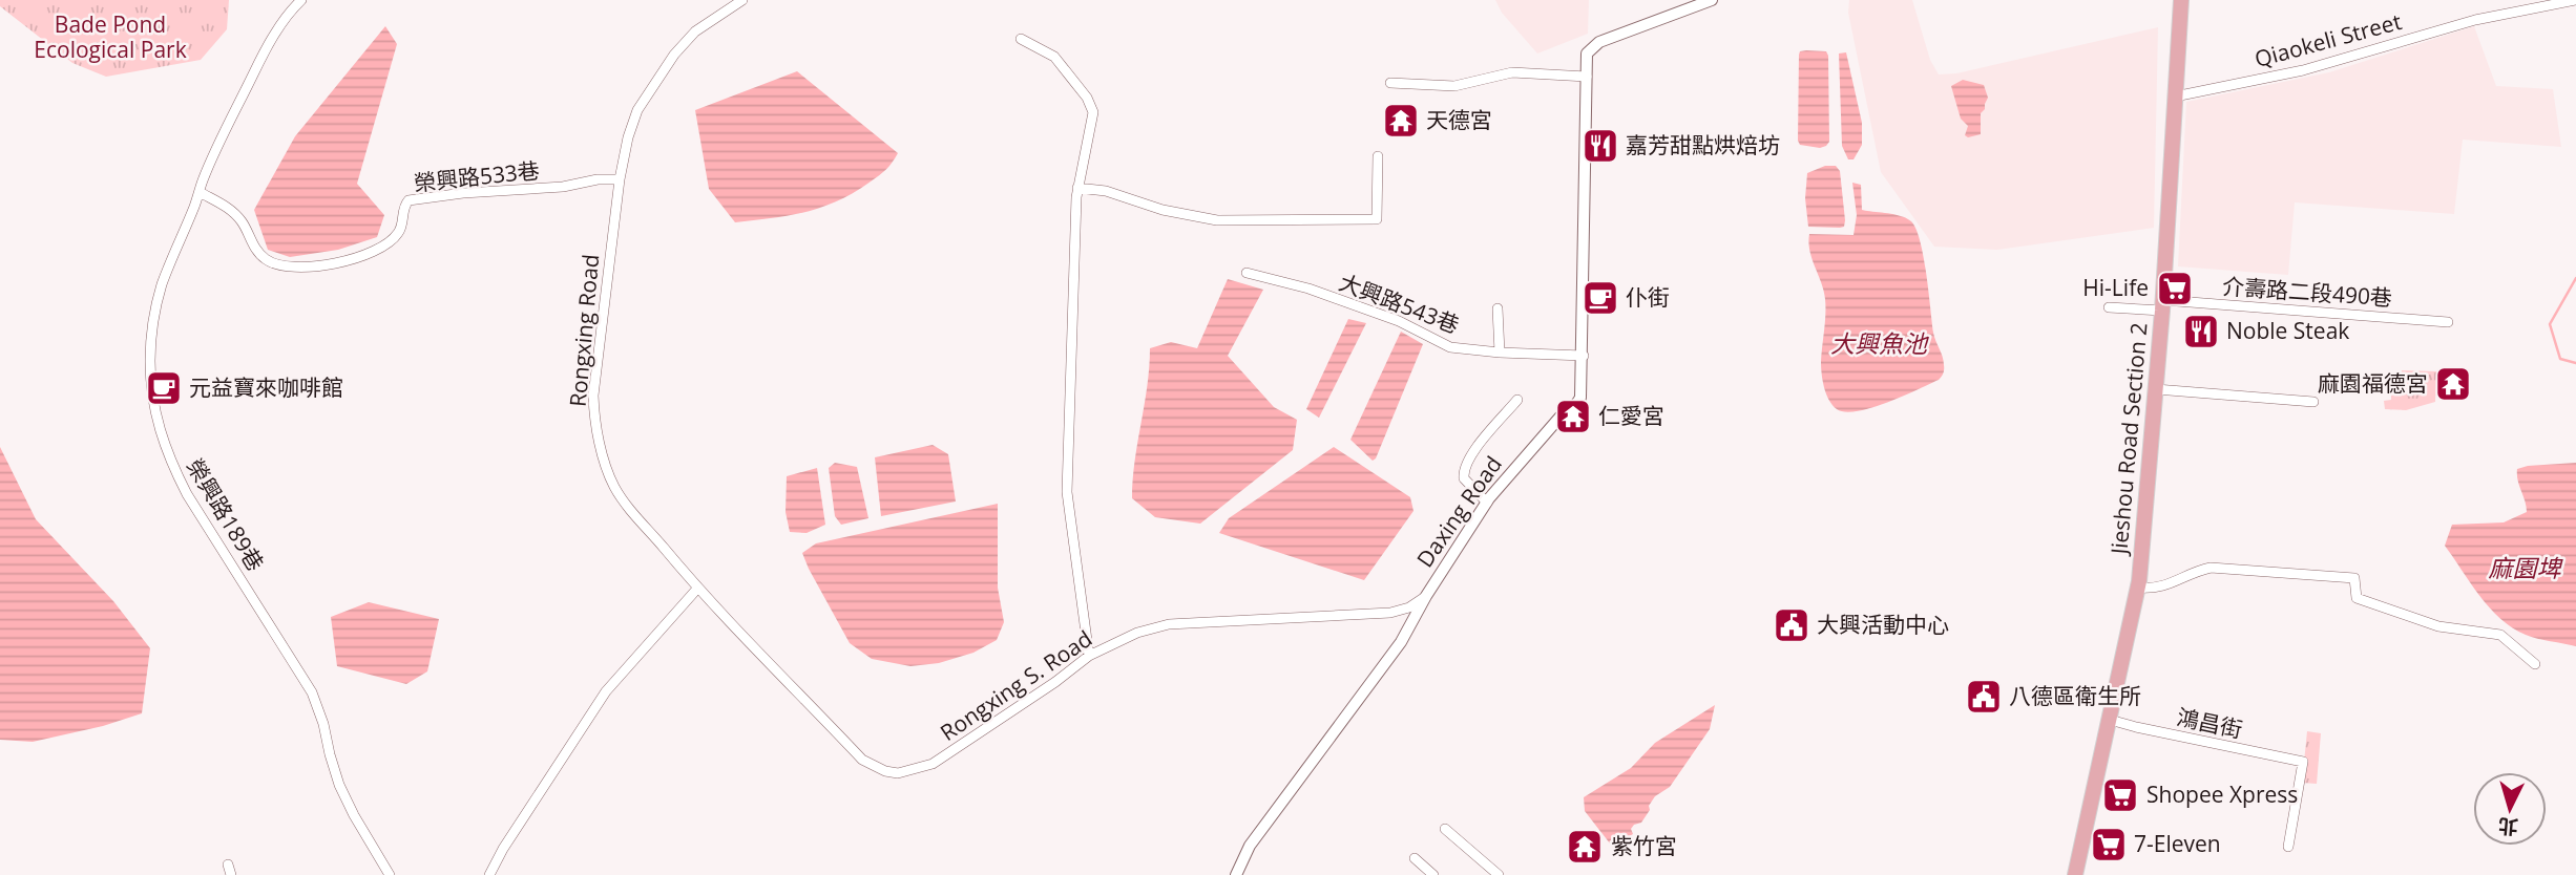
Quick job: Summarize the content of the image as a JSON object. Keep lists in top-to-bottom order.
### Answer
{
  "streets": {
    "main road": ["Jieshou Road Section 2"],
    "street": [
      "Qiaokeli Street",
      "榮興路533巷",
      "介壽路二段490巷",
      "大興路543巷",
      "Rongxing Road",
      "Daxing Road",
      "榮興路189巷",
      "Rongxing S. Road",
      "鴻昌街"
    ]
  },
  "crossings": [
    ["Qiaokeli Street", "Jieshou Road Section 2"],
    ["榮興路533巷", "Rongxing Road"],
    ["榮興路533巷", "榮興路189巷"],
    ["介壽路二段490巷", "Jieshou Road Section 2"],
    ["大興路543巷", "Daxing Road"],
    ["Rongxing Road", "Rongxing S. Road"],
    ["Jieshou Road Section 2", "鴻昌街"],
    ["Daxing Road", "Rongxing S. Road"]
  ],
  "water": ["大興魚池", "麻園埤"],
  "parks": ["Bade Pond Ecological Park"],
  "places": {
    "temple": [
      "天德宮",
      "麻園福德宮",
      "仁愛宮",
      "紫竹宮"
    ],
    "restaurant": ["嘉芳甜點烘焙坊", "Noble Steak"],
    "supermarket": ["Hi-Life", "Shopee Xpress", "7-Eleven"],
    "cafe": ["仆街", "元益寶來咖啡館"],
    "public building": ["大興活動中心", "八德區衛生所"]
  },
  "north": "bottom"
}
